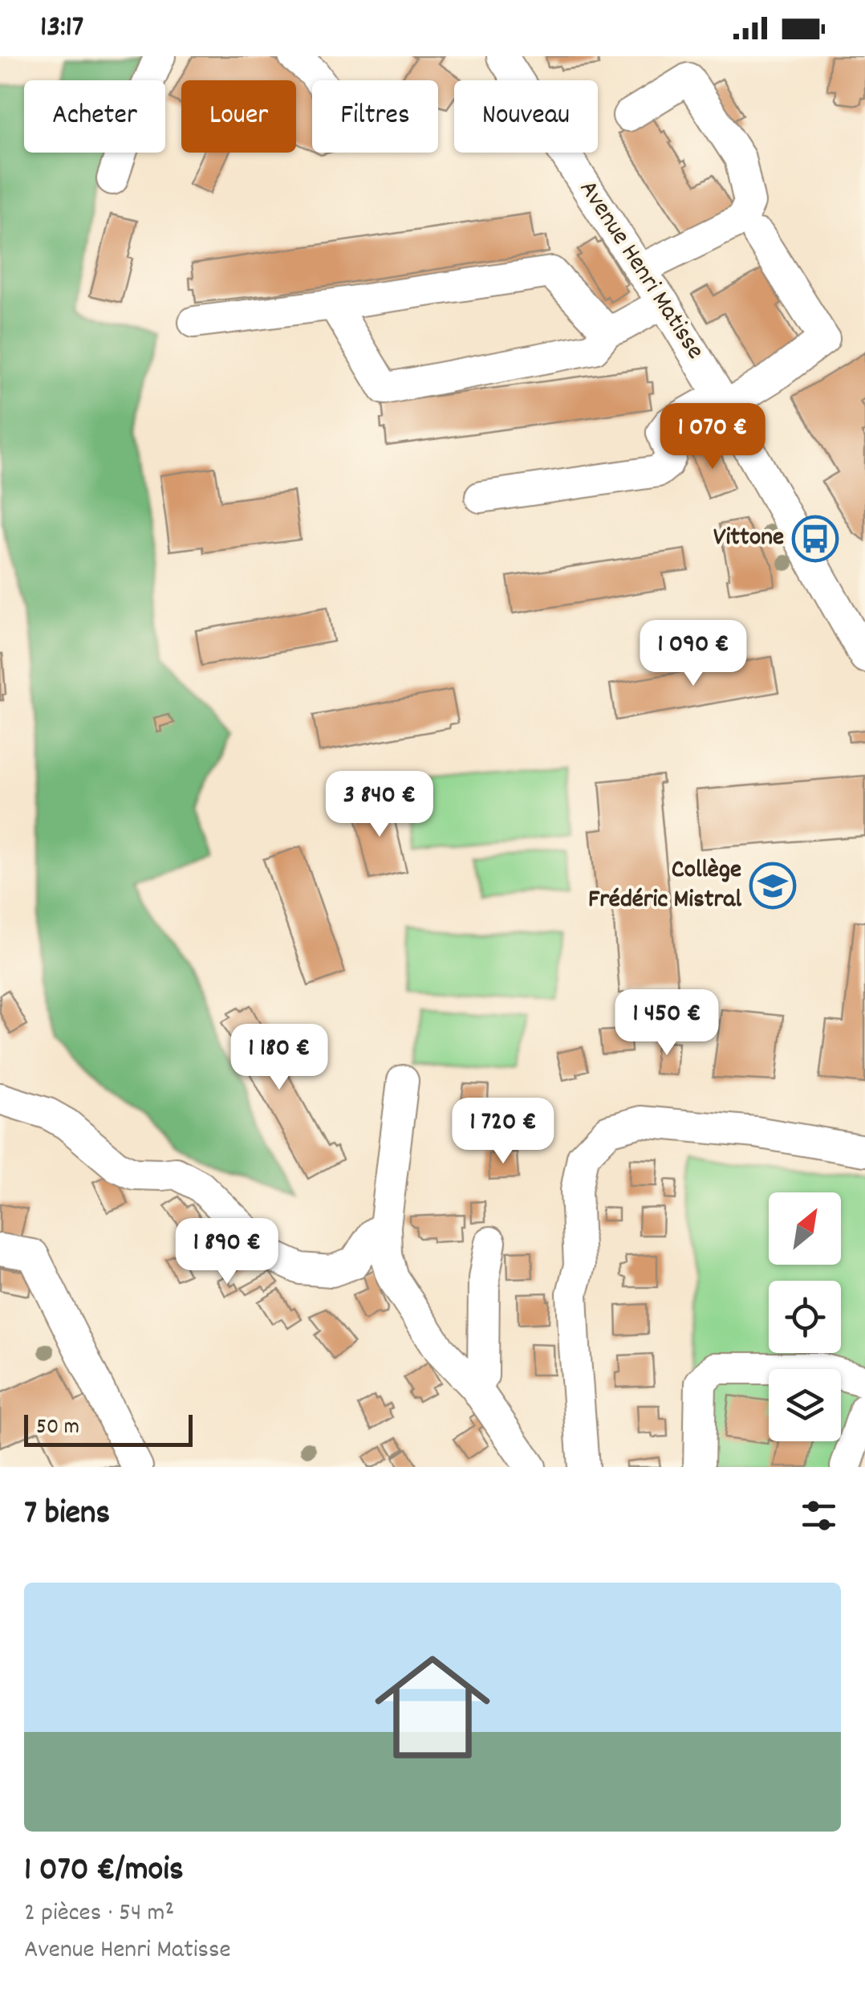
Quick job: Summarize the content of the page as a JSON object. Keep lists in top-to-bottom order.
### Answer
{
  "streets": {
    "street": ["Avenue Henri Matisse"]
  },
  "places": {
    "bus stop": ["Vittone"],
    "school or university": ["Collège Frédéric Mistral"]
  },
  "scale_bar": "50 m",
  "north": "top right",
  "page": {
    "status": "13:17",
    "chip": [
      "Acheter",
      "Louer",
      "Filtres",
      "Nouveau"
    ],
    "price": [
      "1 070 €",
      "1 090 €",
      "3 840 €",
      "1 450 €",
      "1 180 €",
      "1 720 €",
      "1 890 €"
    ],
    "scale": "50 m",
    "heading": "7 biens",
    "list": [
      {
        "name": "1 070 €/mois",
        "note": "2 pièces · 54 m² · Avenue Henri Matisse"
      }
    ]
  }
}
